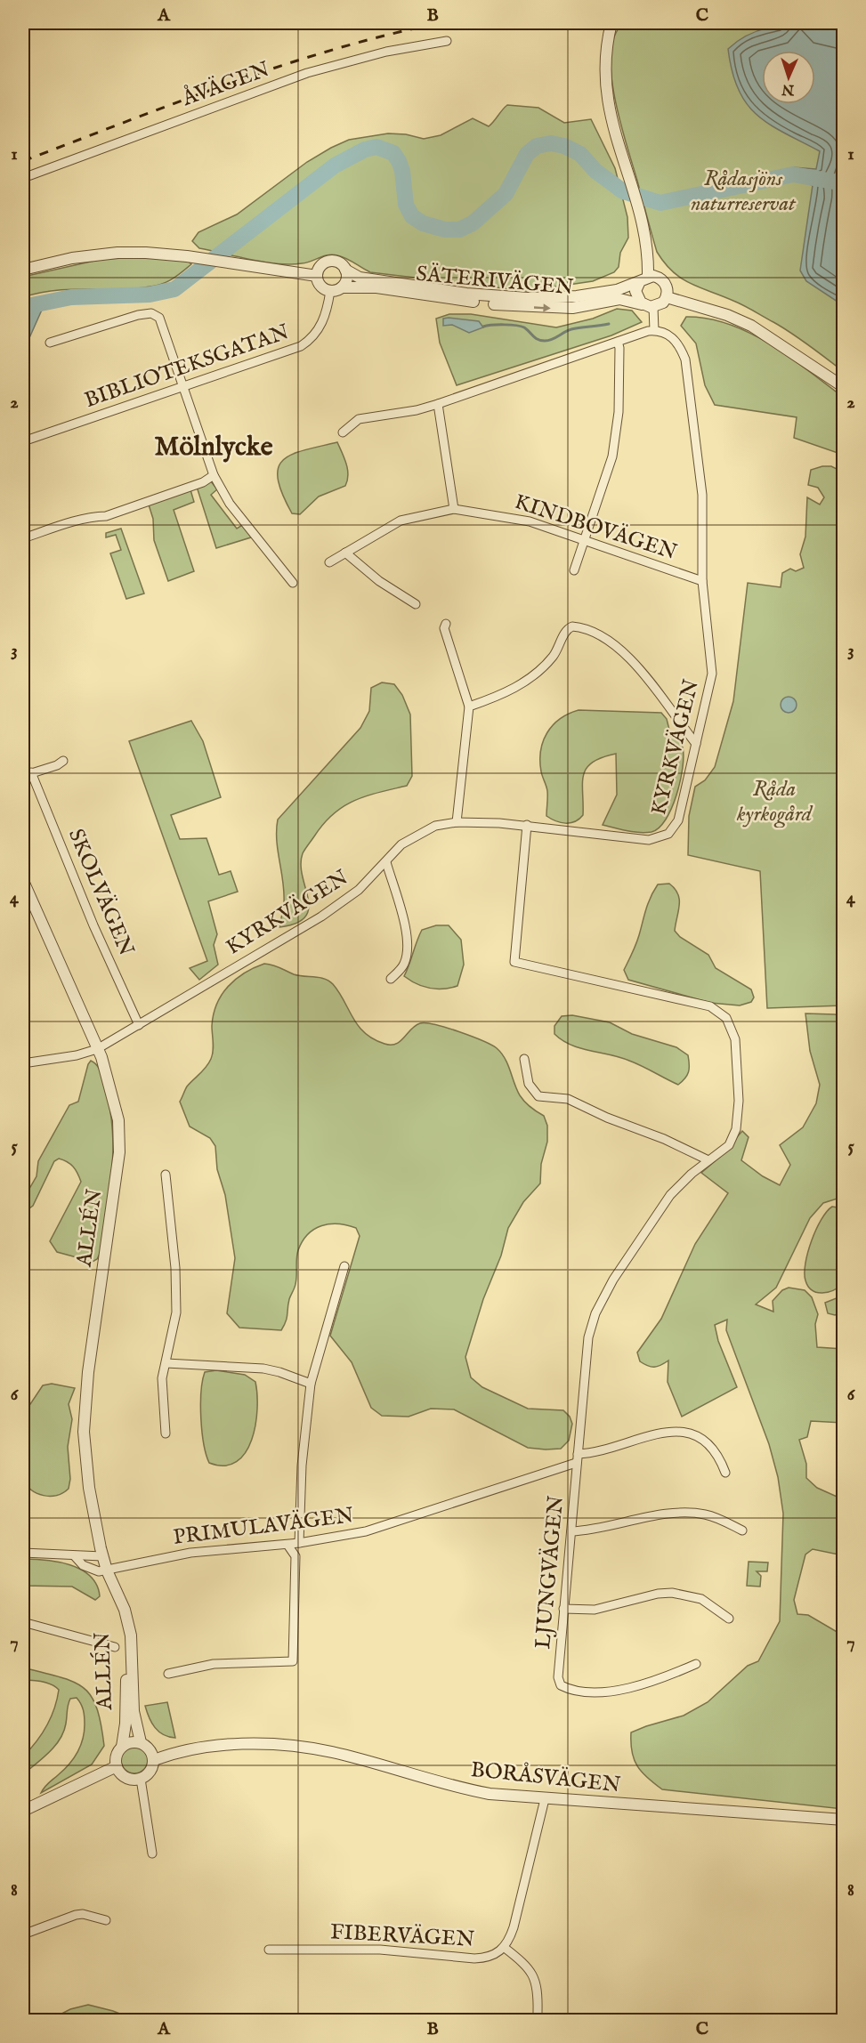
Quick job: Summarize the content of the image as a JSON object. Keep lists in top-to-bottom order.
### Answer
{
  "streets": {
    "street": [
      "ÅVÄGEN",
      "SÄTERIVÄGEN",
      "BIBLIOTEKSGATAN",
      "KINDBOVÄGEN",
      "KYRKVÄGEN",
      "SKOLVÄGEN",
      "ALLÉN",
      "PRIMULAVÄGEN",
      "LJUNGVÄGEN",
      "BORÅSVÄGEN",
      "FIBERVÄGEN"
    ]
  },
  "crossings": [
    ["SÄTERIVÄGEN", "BIBLIOTEKSGATAN"],
    ["KINDBOVÄGEN", "KYRKVÄGEN"],
    ["KYRKVÄGEN", "SKOLVÄGEN"],
    ["KYRKVÄGEN", "ALLÉN"],
    ["KYRKVÄGEN", "LJUNGVÄGEN"],
    ["ALLÉN", "PRIMULAVÄGEN"],
    ["ALLÉN", "BORÅSVÄGEN"],
    ["PRIMULAVÄGEN", "LJUNGVÄGEN"],
    ["BORÅSVÄGEN", "FIBERVÄGEN"]
  ],
  "districts": ["Mölnlycke"],
  "parks": ["Rådasjöns naturreservat", "Råda kyrkogård"],
  "north": "bottom",
  "grid": {
    "columns": ["A", "B", "C"],
    "rows": [
      "1",
      "2",
      "3",
      "4",
      "5",
      "6",
      "7",
      "8"
    ]
  }
}
